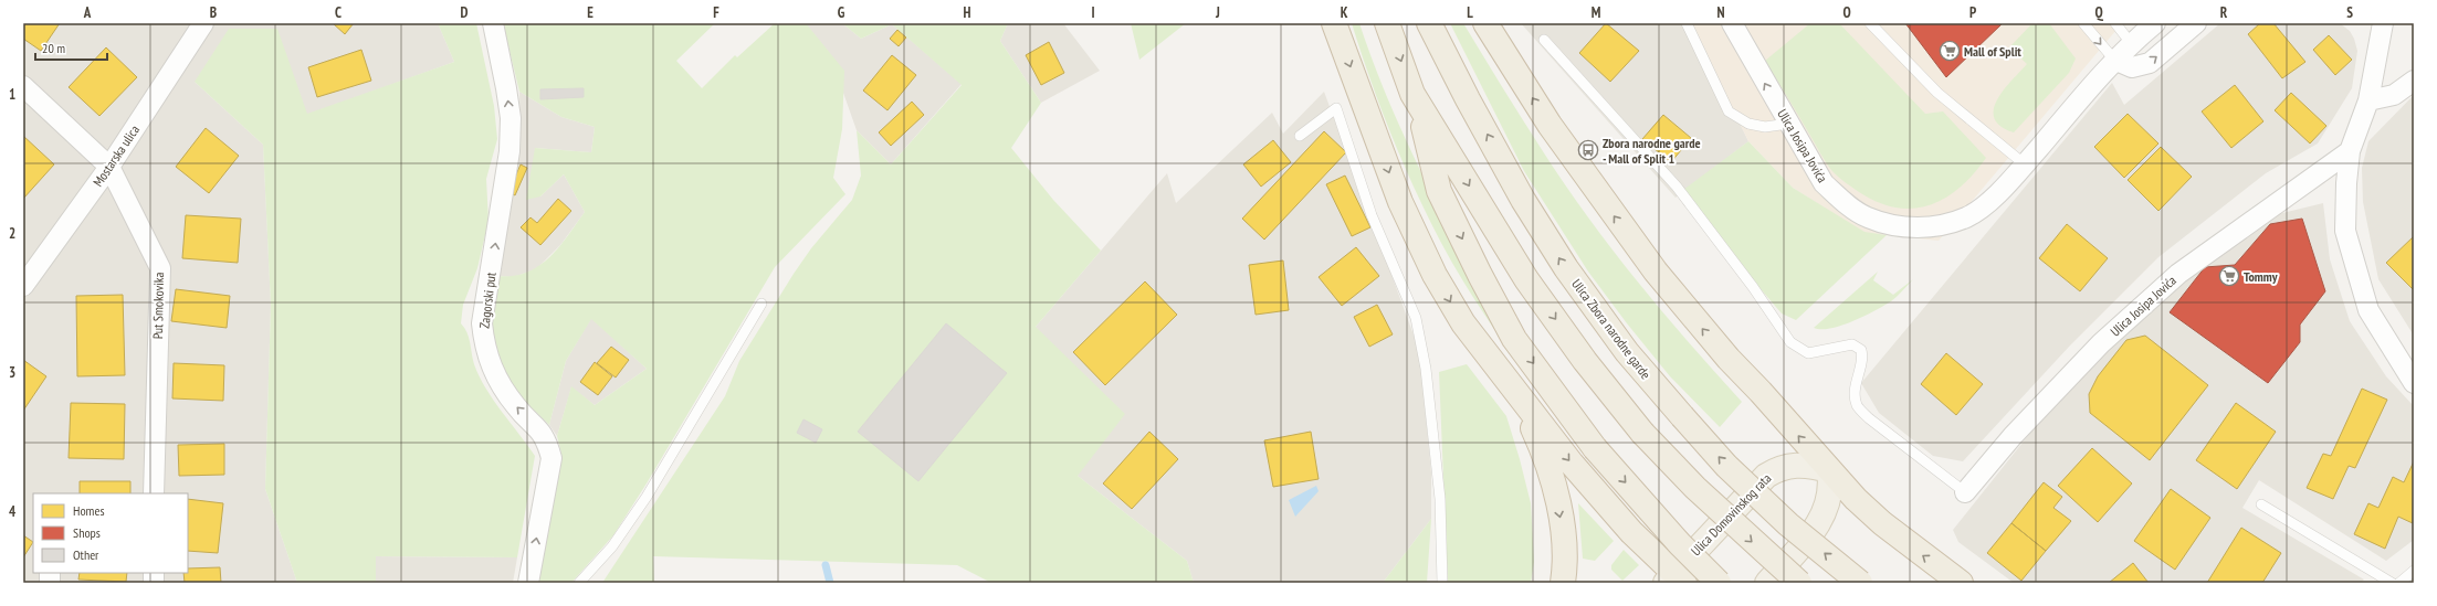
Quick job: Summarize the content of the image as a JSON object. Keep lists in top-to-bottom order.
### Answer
{
  "streets": {
    "highway": ["Ulica Zbora narodne garde"],
    "main road": ["Ulica Domovinskog rata"],
    "street": [
      "Ulica Josipa Jovića",
      "Mostarska ulica",
      "Zagorski put",
      "Put Smokovika"
    ]
  },
  "crossings": [
    ["Mostarska ulica", "Put Smokovika"]
  ],
  "one_way": ["Zagorski put"],
  "places": {
    "supermarket": ["Mall of Split", "Tommy"],
    "bus stop": ["Zbora narodne garde - Mall of Split 1"]
  },
  "legend": ["Homes", "Shops", "Other"],
  "scale_bar": "20 m",
  "grid": {
    "columns": [
      "A",
      "B",
      "C",
      "D",
      "E",
      "F",
      "G",
      "H",
      "I",
      "J",
      "K",
      "L",
      "M",
      "N",
      "O",
      "P",
      "Q",
      "R",
      "S"
    ],
    "rows": [
      "1",
      "2",
      "3",
      "4"
    ]
  }
}
